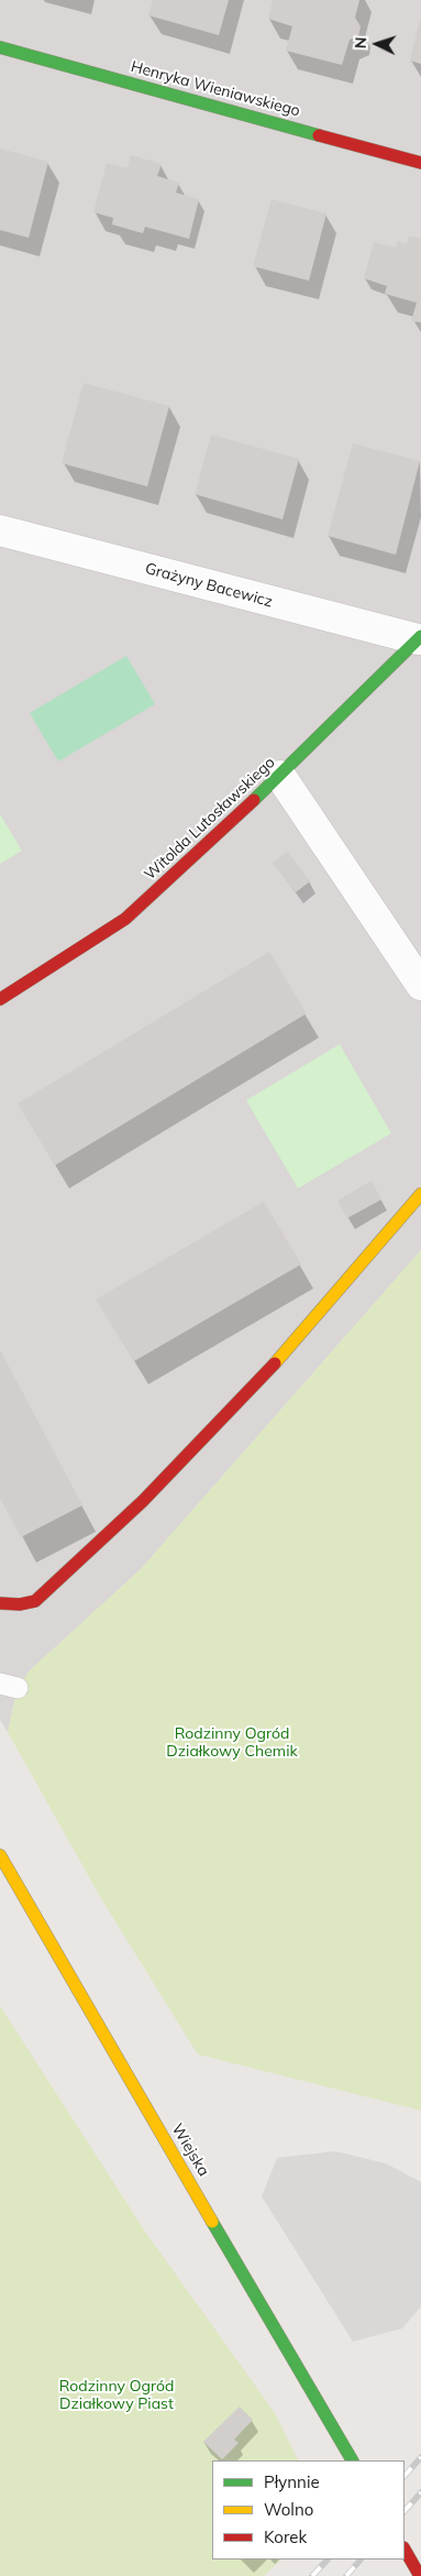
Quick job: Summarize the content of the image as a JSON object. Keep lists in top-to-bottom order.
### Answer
{
  "streets": {
    "street": [
      "Henryka Wieniawskiego",
      "Grażyny Bacewicz",
      "Witolda Lutosławskiego",
      "Wiejska"
    ]
  },
  "crossings": [
    ["Grażyny Bacewicz", "Witolda Lutosławskiego"]
  ],
  "parks": ["Rodzinny Ogród Działkowy Chemik", "Rodzinny Ogród Działkowy Piast"],
  "legend": ["Płynnie", "Wolno", "Korek"],
  "north": "left"
}
